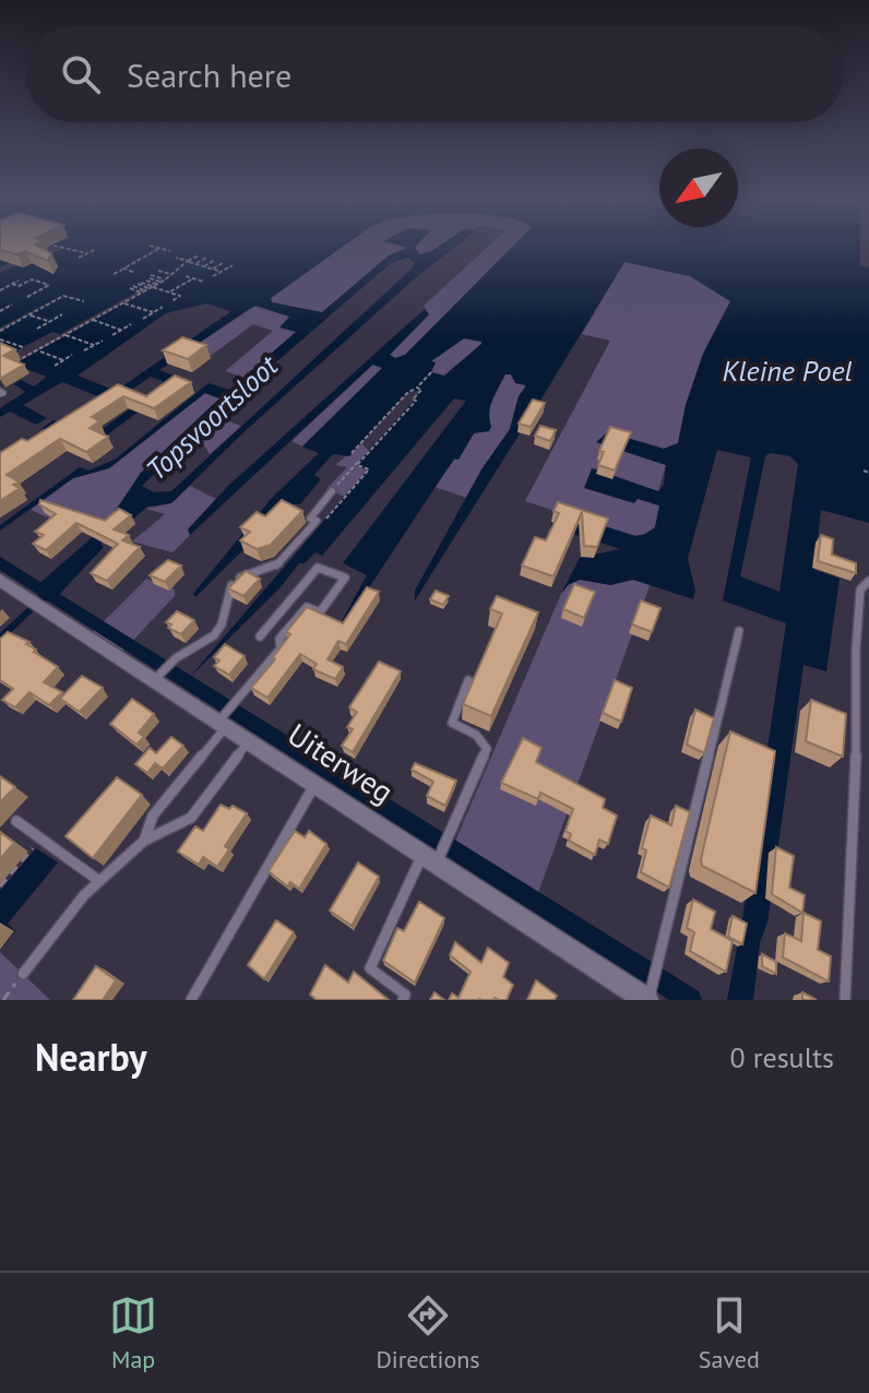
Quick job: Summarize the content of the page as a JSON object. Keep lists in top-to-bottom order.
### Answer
{
  "streets": {
    "street": ["Uiterweg"]
  },
  "water": ["Kleine Poel", "Topsvoortsloot"],
  "north": "bottom left",
  "page": {
    "search": "Search here",
    "heading": ["Nearby", "0 results"],
    "nav": ["Map", "Directions", "Saved"]
  }
}
